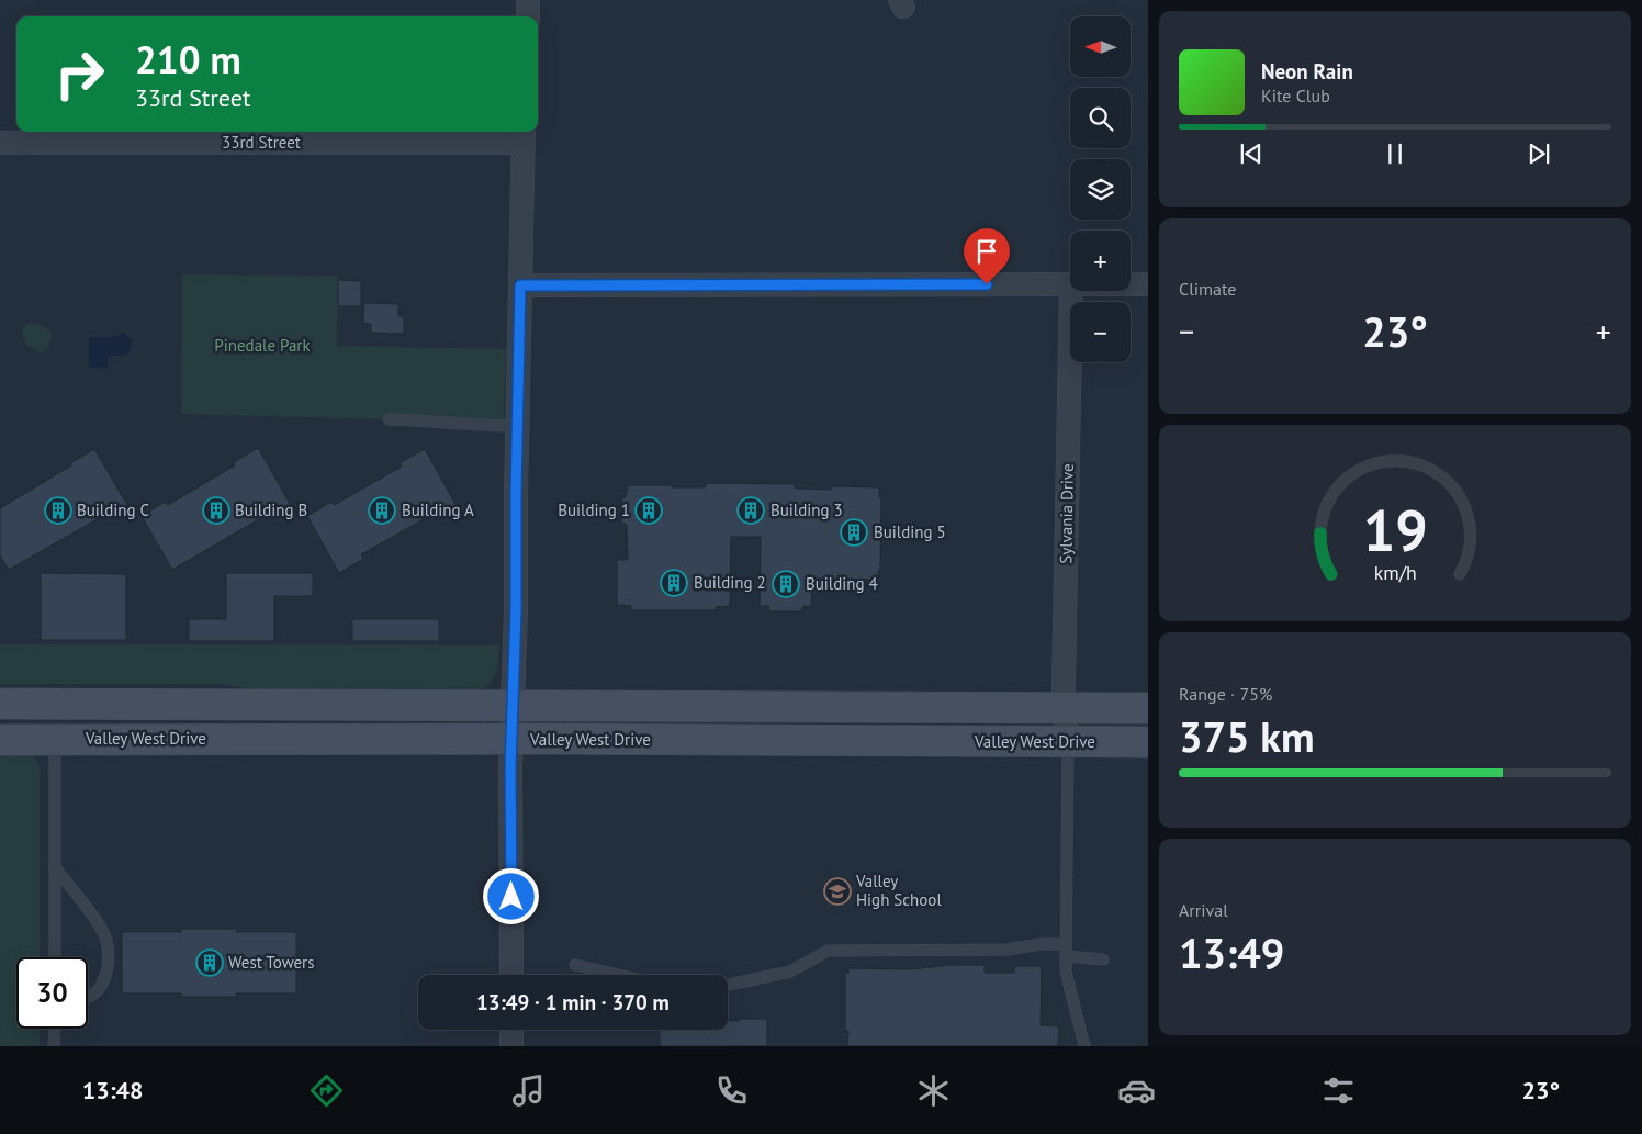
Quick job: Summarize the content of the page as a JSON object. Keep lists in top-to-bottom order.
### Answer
{
  "streets": {
    "main road": ["Valley West Drive"],
    "street": ["33rd Street", "Sylvania Drive"]
  },
  "crossings": [
    ["Sylvania Drive", "Valley West Drive"]
  ],
  "parks": ["Pinedale Park"],
  "places": {
    "building": [
      "Building C",
      "Building B",
      "Building A",
      "Building 1",
      "Building 3",
      "Building 5",
      "Building 2",
      "Building 4",
      "West Towers"
    ],
    "school or university": ["Valley High School"]
  },
  "north": "left",
  "page": {
    "map_buttons": ["+", "−"],
    "turn": ["210 m", "33rd Street"],
    "song": ["Neon Rain", "Kite Club"],
    "tile": [
      "Climate",
      ["Range · 75%", "375 km"],
      ["Arrival", "13:49"]
    ],
    "heat": ["−", "23°", "+"],
    "limit": "30",
    "trip": "13:49 · 1 min · 370 m",
    "tabs": ["13:48", "23°"],
    "gauge": ["19", "km/h"]
  }
}
